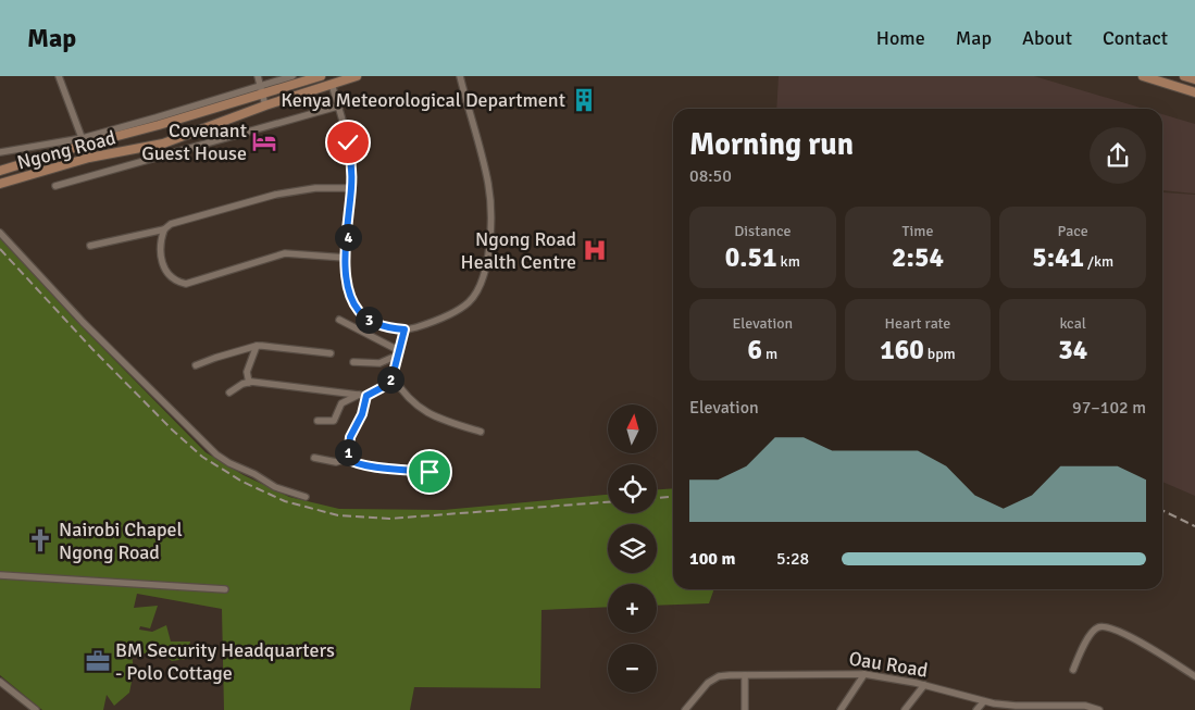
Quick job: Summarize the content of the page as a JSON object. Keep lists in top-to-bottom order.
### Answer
{
  "streets": {
    "main road": ["Ngong Road"],
    "street": ["Oau Road"]
  },
  "places": {
    "building": ["Kenya Meteorological Department"],
    "hotel": ["Covenant Guest House"],
    "hospital": ["Ngong Road Health Centre"],
    "church": ["Nairobi Chapel Ngong Road"],
    "office": ["BM Security Headquarters - Polo Cottage"]
  },
  "north": "top",
  "page": {
    "header": "Map",
    "nav": [
      "Home",
      "Map",
      "About",
      "Contact"
    ],
    "heading": ["Morning run", "08:50"],
    "stats": [
      ["Distance", "0.51 km"],
      ["Time", "2:54"],
      ["Pace", "5:41 /km"],
      ["Elevation", "6 m"],
      ["Heart rate", "160 bpm"],
      ["kcal", "34"]
    ],
    "pins": [
      "4",
      "3",
      "2",
      "1"
    ],
    "chart": ["Elevation", "97–102 m"],
    "map_buttons": ["+", "−"],
    "list": [
      {
        "name": "100 m",
        "note": "5:28"
      }
    ]
  }
}
